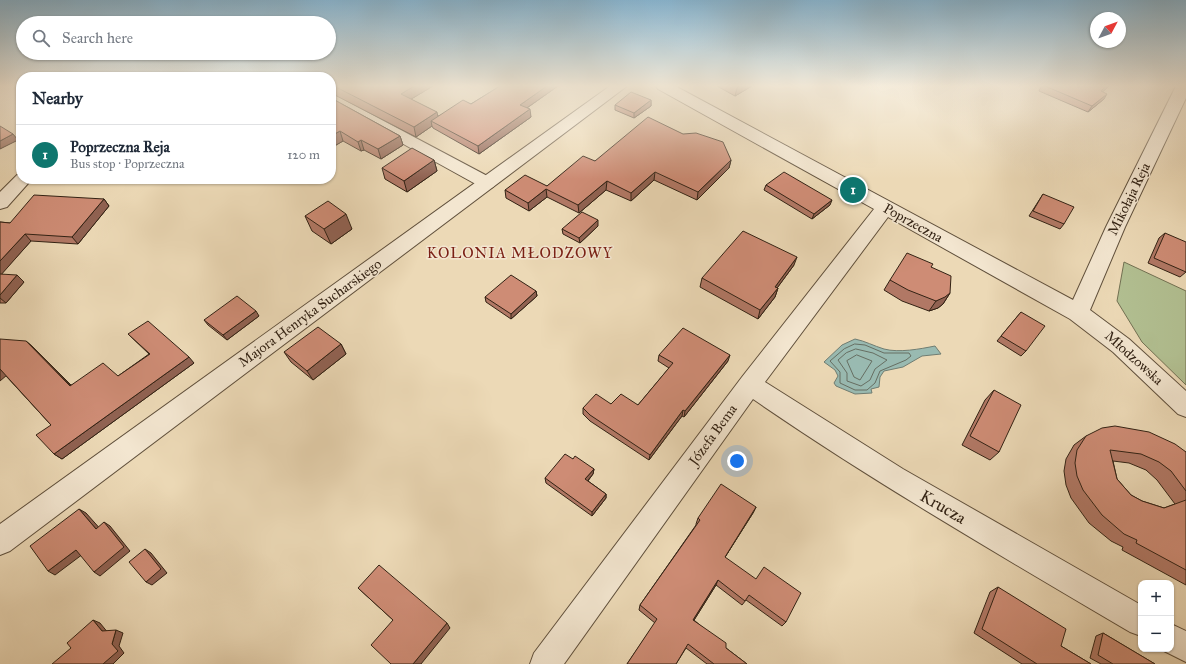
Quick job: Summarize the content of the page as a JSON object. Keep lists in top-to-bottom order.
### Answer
{
  "streets": {
    "street": [
      "Mikołaja Reja",
      "Poprzeczna",
      "Majora Henryka Sucharskiego",
      "Młodzowska",
      "Józefa Bema",
      "Krucza"
    ]
  },
  "crossings": [
    ["Mikołaja Reja", "Poprzeczna"],
    ["Mikołaja Reja", "Młodzowska"],
    ["Poprzeczna", "Młodzowska"],
    ["Poprzeczna", "Józefa Bema"],
    ["Józefa Bema", "Krucza"]
  ],
  "districts": ["KOLONIA MŁODZOWY"],
  "north": "top right",
  "page": {
    "search": "Search here",
    "heading": "Nearby",
    "list": [
      {
        "mark": "1",
        "name": "Poprzeczna Reja",
        "note": "Bus stop · Poprzeczna",
        "value": "120 m"
      }
    ],
    "pins": "1",
    "map_buttons": ["+", "−"]
  }
}
